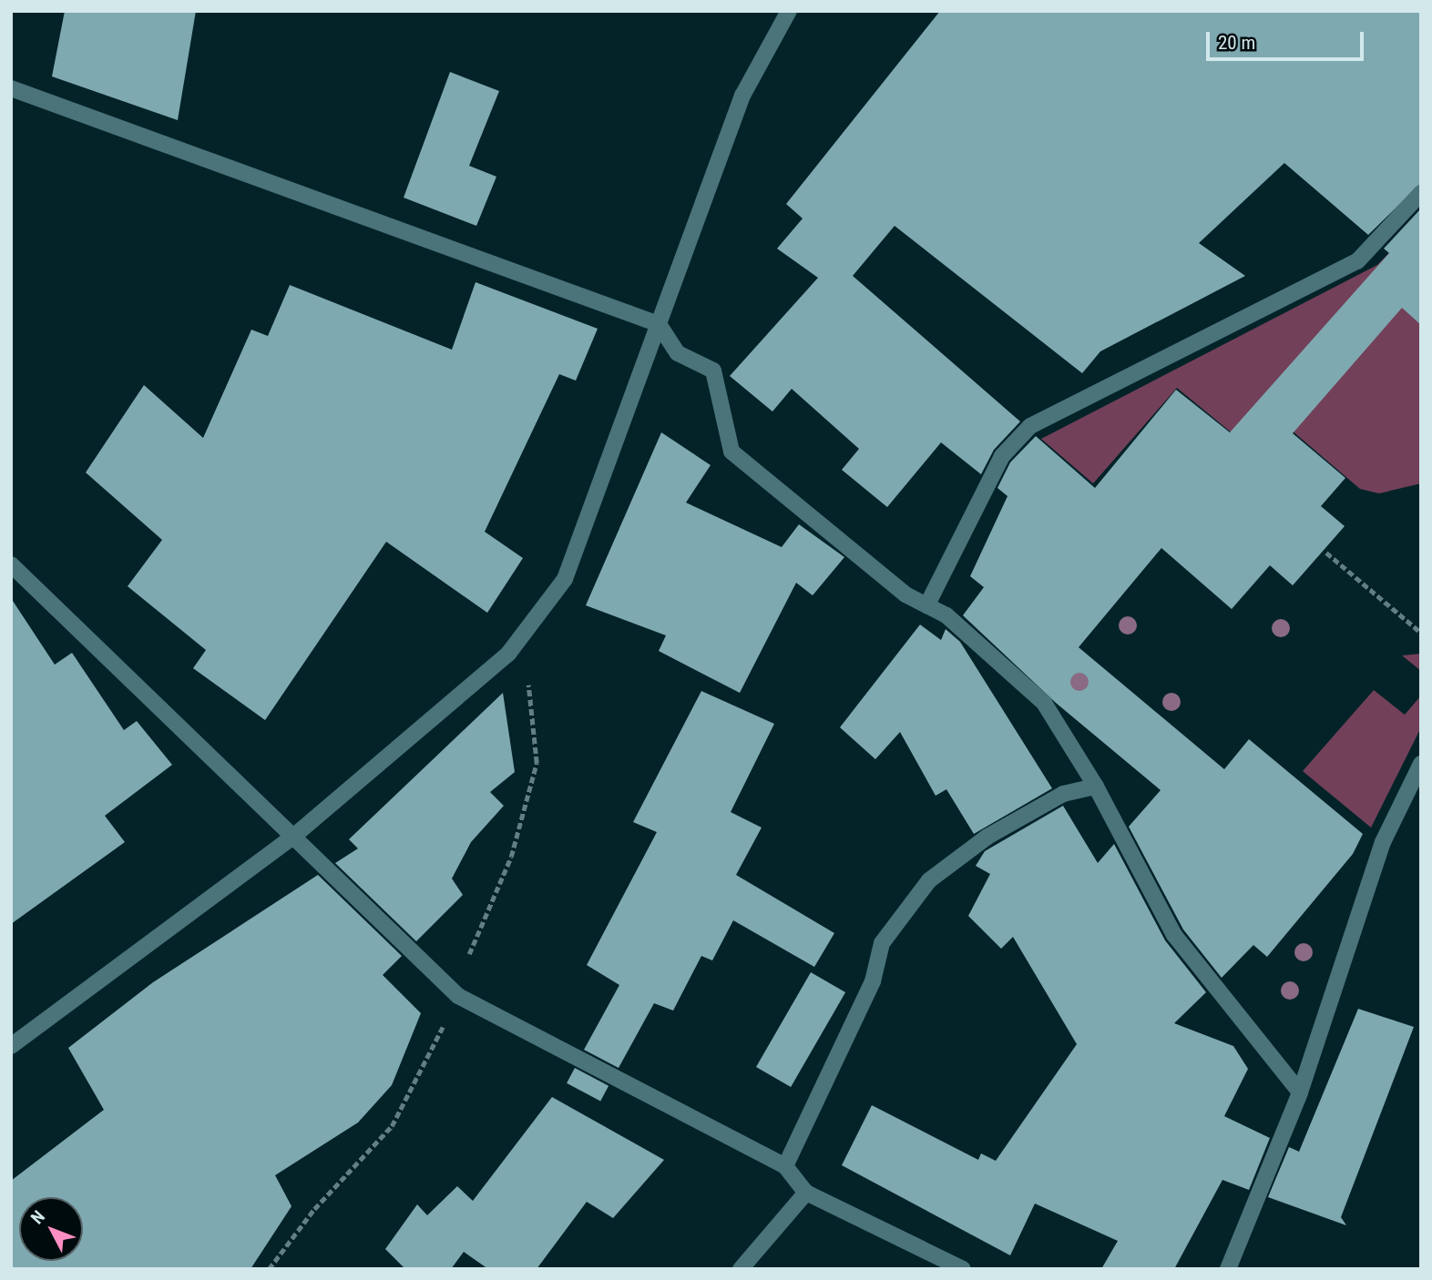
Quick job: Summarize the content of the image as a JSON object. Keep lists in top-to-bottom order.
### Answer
{
  "scale_bar": "20 m",
  "north": "top left"
}
